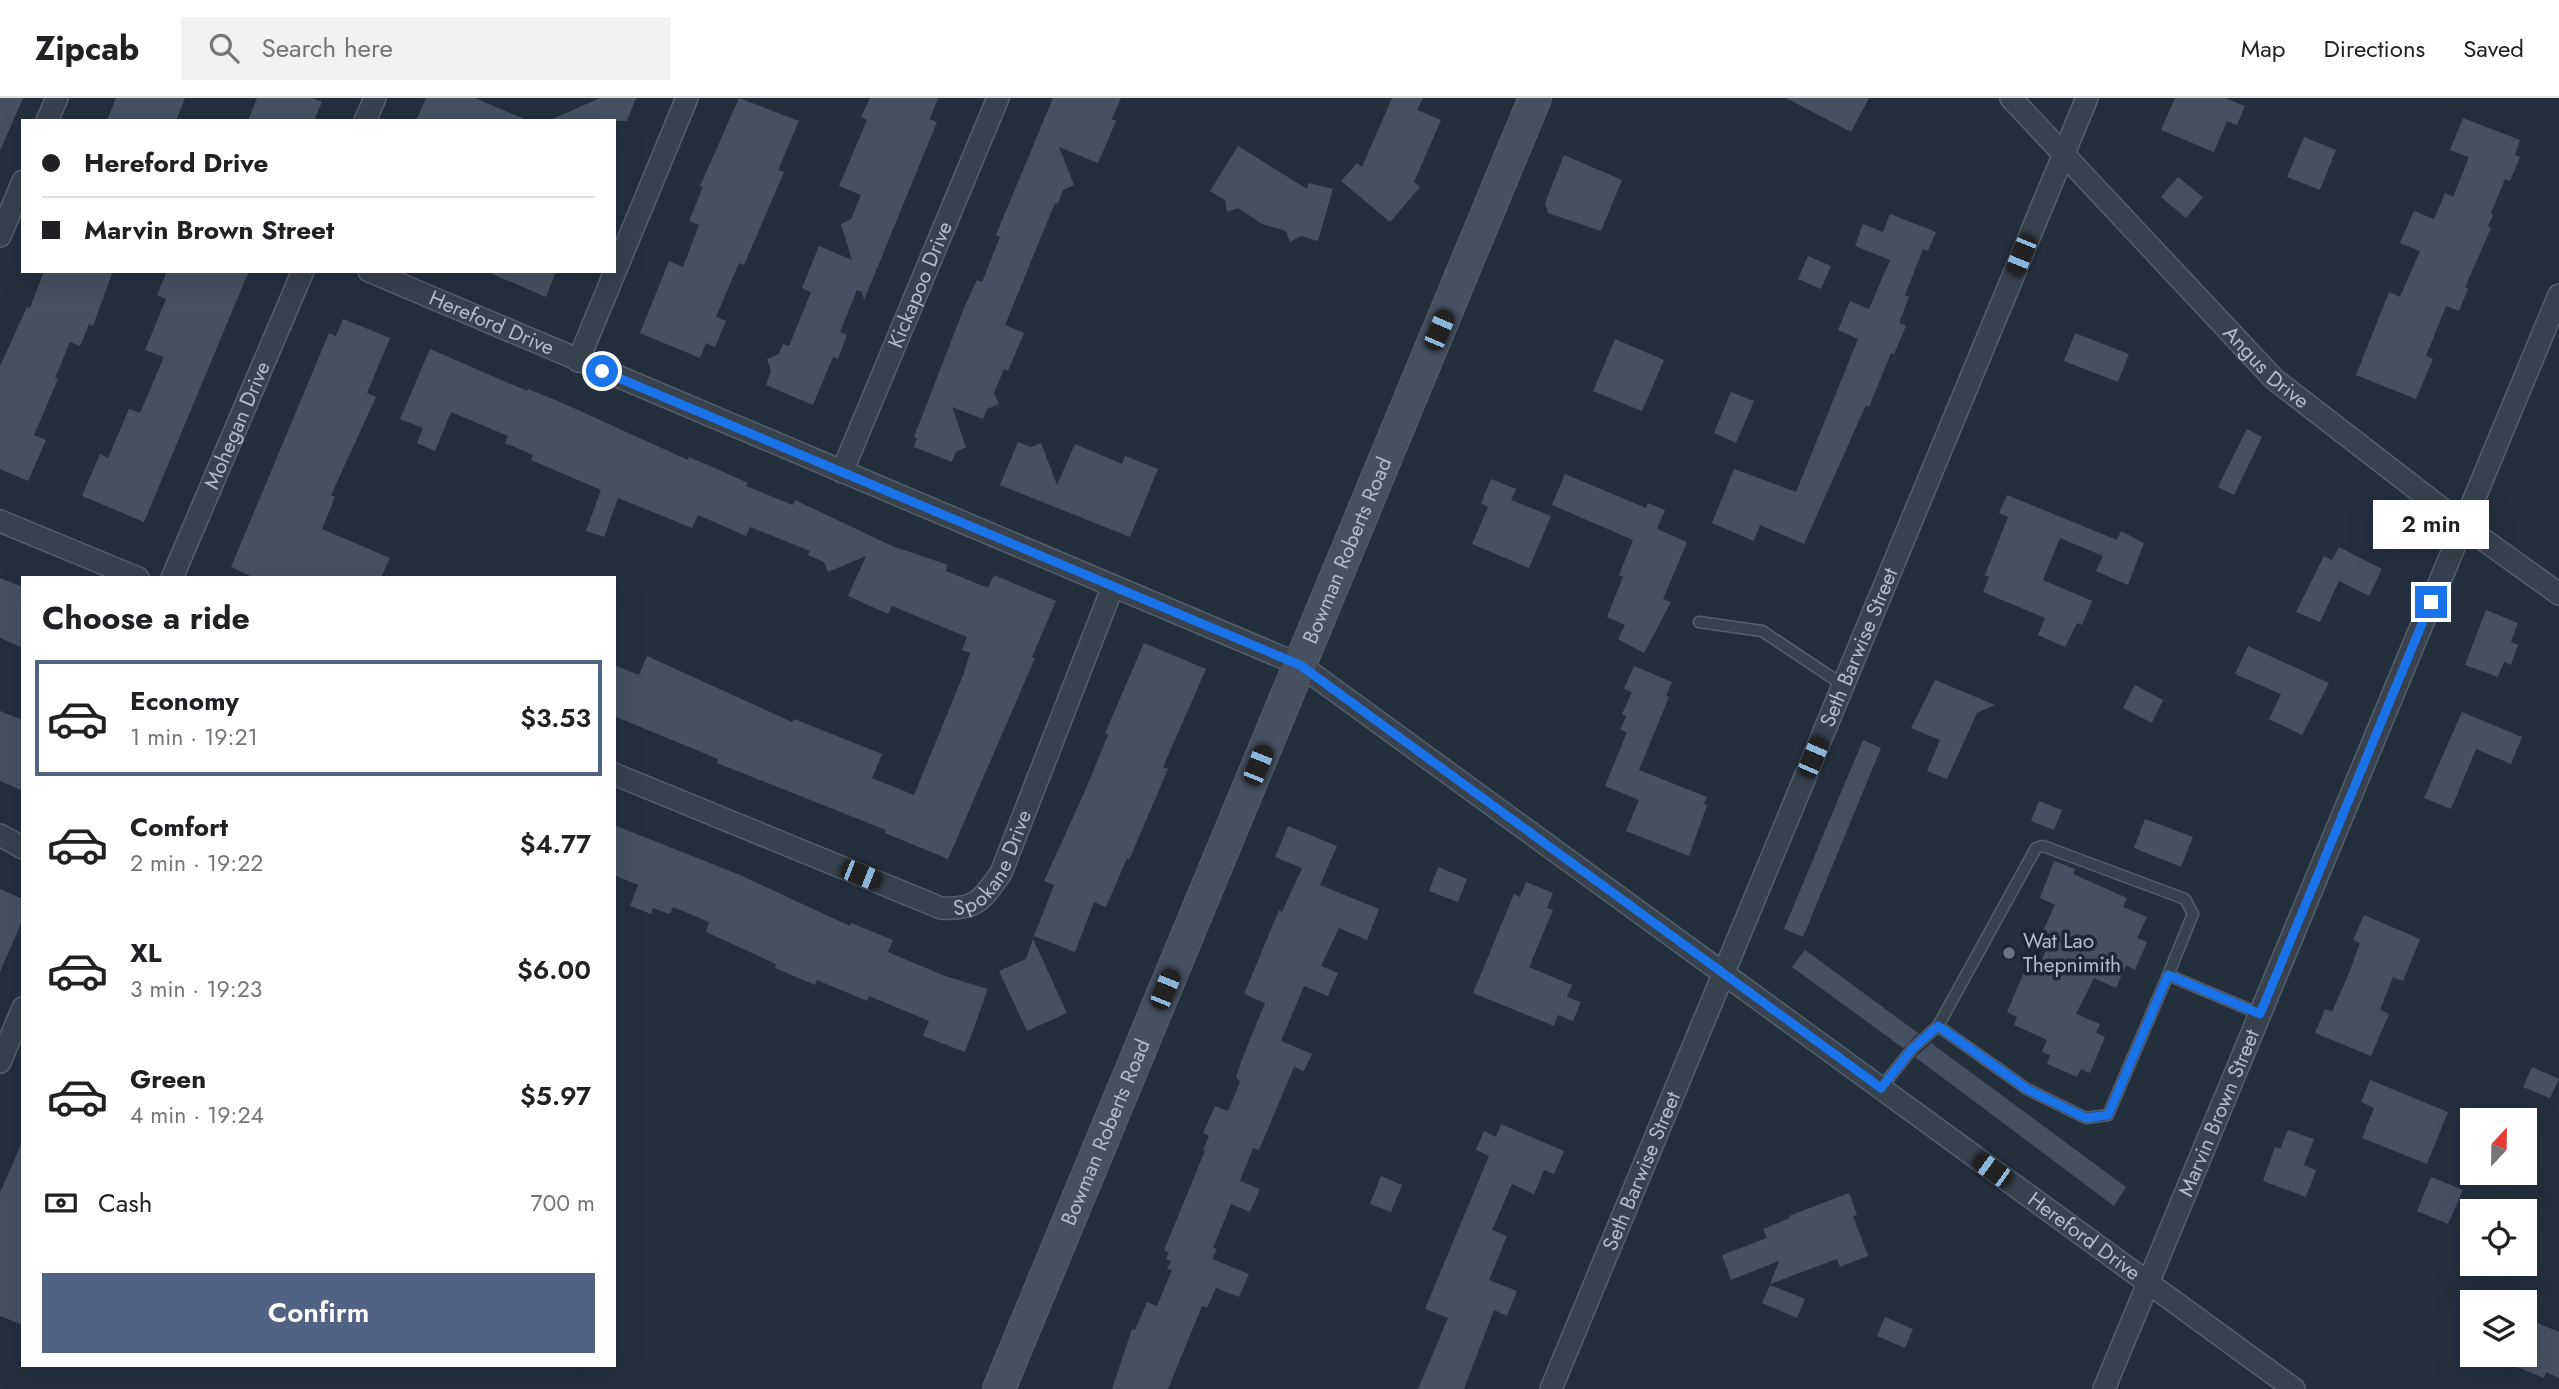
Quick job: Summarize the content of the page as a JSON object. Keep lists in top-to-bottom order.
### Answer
{
  "streets": {
    "street": [
      "Kickapoo Drive",
      "Hereford Drive",
      "Angus Drive",
      "Mohegan Drive",
      "Bowman Roberts Road",
      "Seth Barwise Street",
      "Spokane Drive",
      "Marvin Brown Street"
    ]
  },
  "crossings": [
    ["Kickapoo Drive", "Hereford Drive"],
    ["Hereford Drive", "Bowman Roberts Road"],
    ["Hereford Drive", "Seth Barwise Street"],
    ["Hereford Drive", "Spokane Drive"],
    ["Hereford Drive", "Marvin Brown Street"],
    ["Angus Drive", "Seth Barwise Street"],
    ["Angus Drive", "Marvin Brown Street"]
  ],
  "places": ["Wat Lao Thepnimith"],
  "north": "top",
  "page": {
    "header": "Zipcab",
    "search": "Search here",
    "nav": ["Map", "Directions", "Saved"],
    "banner": ["Hereford Drive", "Marvin Brown Street"],
    "bubble": "2 min",
    "heading": "Choose a ride",
    "list": [
      {
        "name": "Economy",
        "note": "1 min · 19:21",
        "value": "$3.53"
      },
      {
        "name": "Comfort",
        "note": "2 min · 19:22",
        "value": "$4.77"
      },
      {
        "name": "XL",
        "note": "3 min · 19:23",
        "value": "$6.00"
      },
      {
        "name": "Green",
        "note": "4 min · 19:24",
        "value": "$5.97"
      }
    ],
    "pay": ["Cash", "700 m"],
    "buttons": "Confirm"
  }
}
